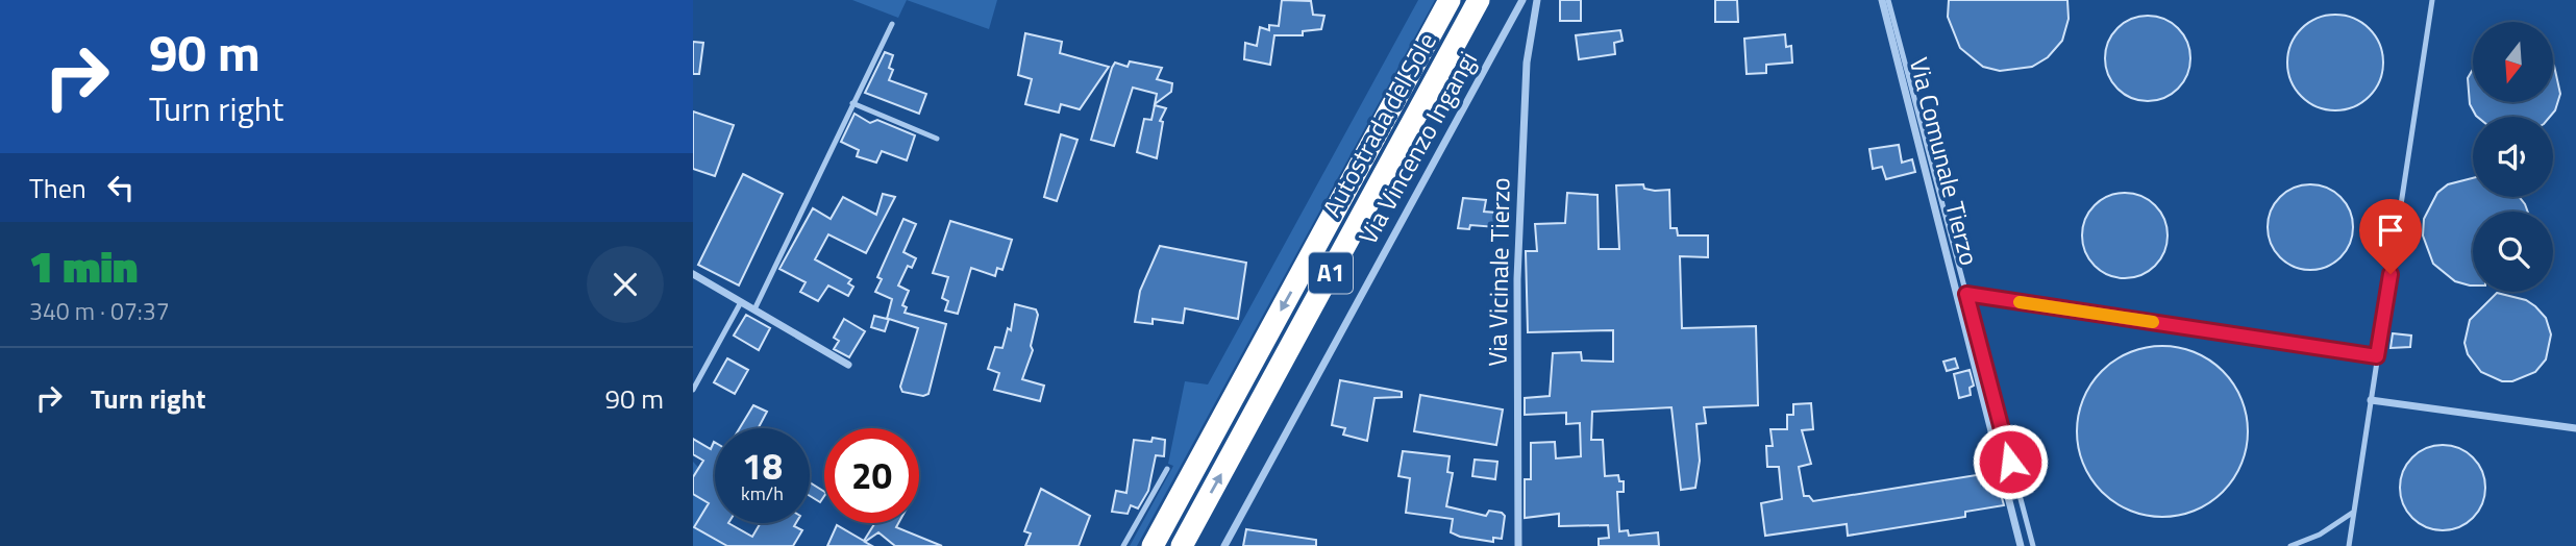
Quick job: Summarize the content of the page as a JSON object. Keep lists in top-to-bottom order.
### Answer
{
  "streets": {
    "highway": ["Autostrada del Sole", "A1"],
    "street": ["Via Vincenzo Ingangi", "Via Comunale Tierzo", "Via Vicinale Tierzo"]
  },
  "north": "bottom",
  "page": {
    "turn": ["90 m", "Turn right"],
    "then": "Then",
    "heading": ["1 min", "340 m · 07:37"],
    "list": [
      {
        "name": "Turn right",
        "value": "90 m"
      }
    ],
    "speed": "18 km/h",
    "limit": "20"
  }
}
